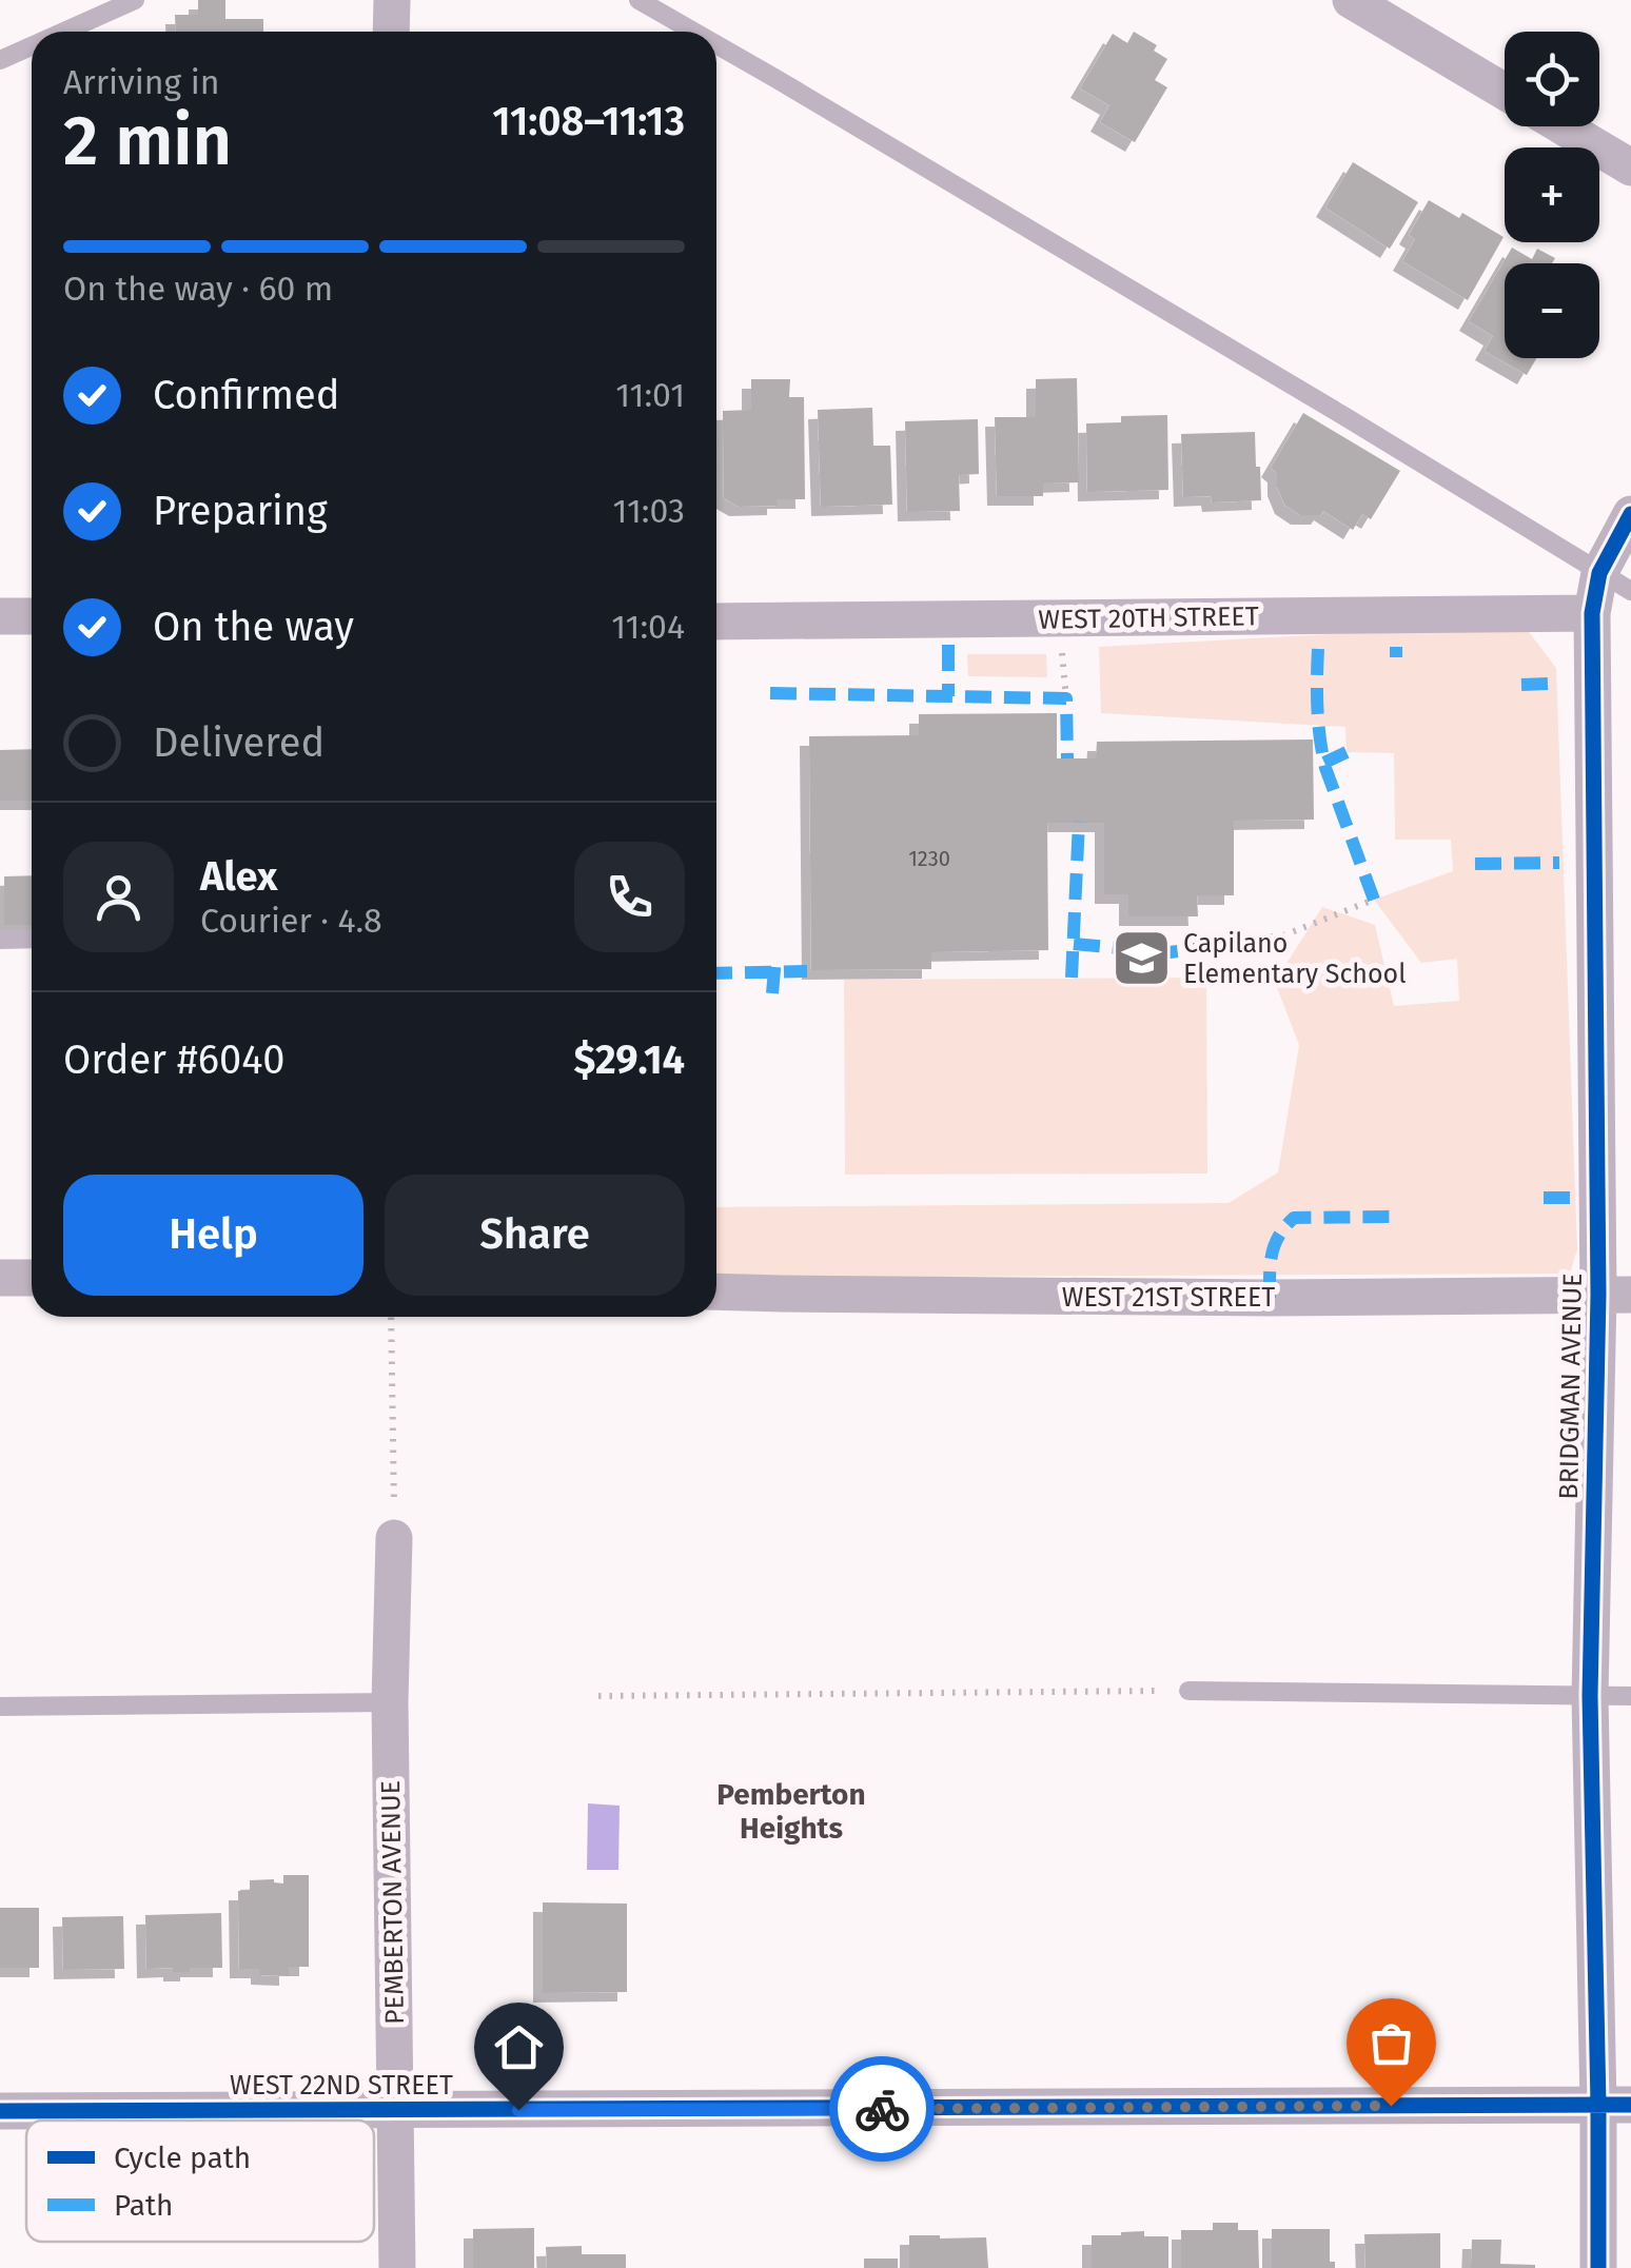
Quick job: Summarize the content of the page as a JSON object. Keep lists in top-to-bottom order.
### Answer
{
  "streets": {
    "street": [
      "WEST 20TH STREET",
      "WEST 21ST STREET",
      "BRIDGMAN AVENUE",
      "PEMBERTON AVENUE",
      "WEST 22ND STREET"
    ]
  },
  "crossings": [
    ["WEST 20TH STREET", "BRIDGMAN AVENUE"],
    ["WEST 21ST STREET", "BRIDGMAN AVENUE"],
    ["BRIDGMAN AVENUE", "WEST 22ND STREET"],
    ["PEMBERTON AVENUE", "WEST 22ND STREET"]
  ],
  "districts": ["Pemberton Heights"],
  "places": {
    "school or university": ["Capilano Elementary School"]
  },
  "house_numbers": ["1230"],
  "legend": ["Cycle path", "Path"],
  "page": {
    "map_buttons": ["+", "−"],
    "heading": ["2 min", "Arriving in", "11:08–11:13"],
    "panel": [
      "Alex",
      "Courier · 4.8",
      "Order #6040",
      "$29.14"
    ],
    "bar": "On the way · 60 m",
    "list": [
      ["Confirmed", "11:01"],
      ["Preparing", "11:03"],
      ["On the way", "11:04"],
      "Delivered"
    ],
    "buttons": ["Help", "Share"]
  }
}
